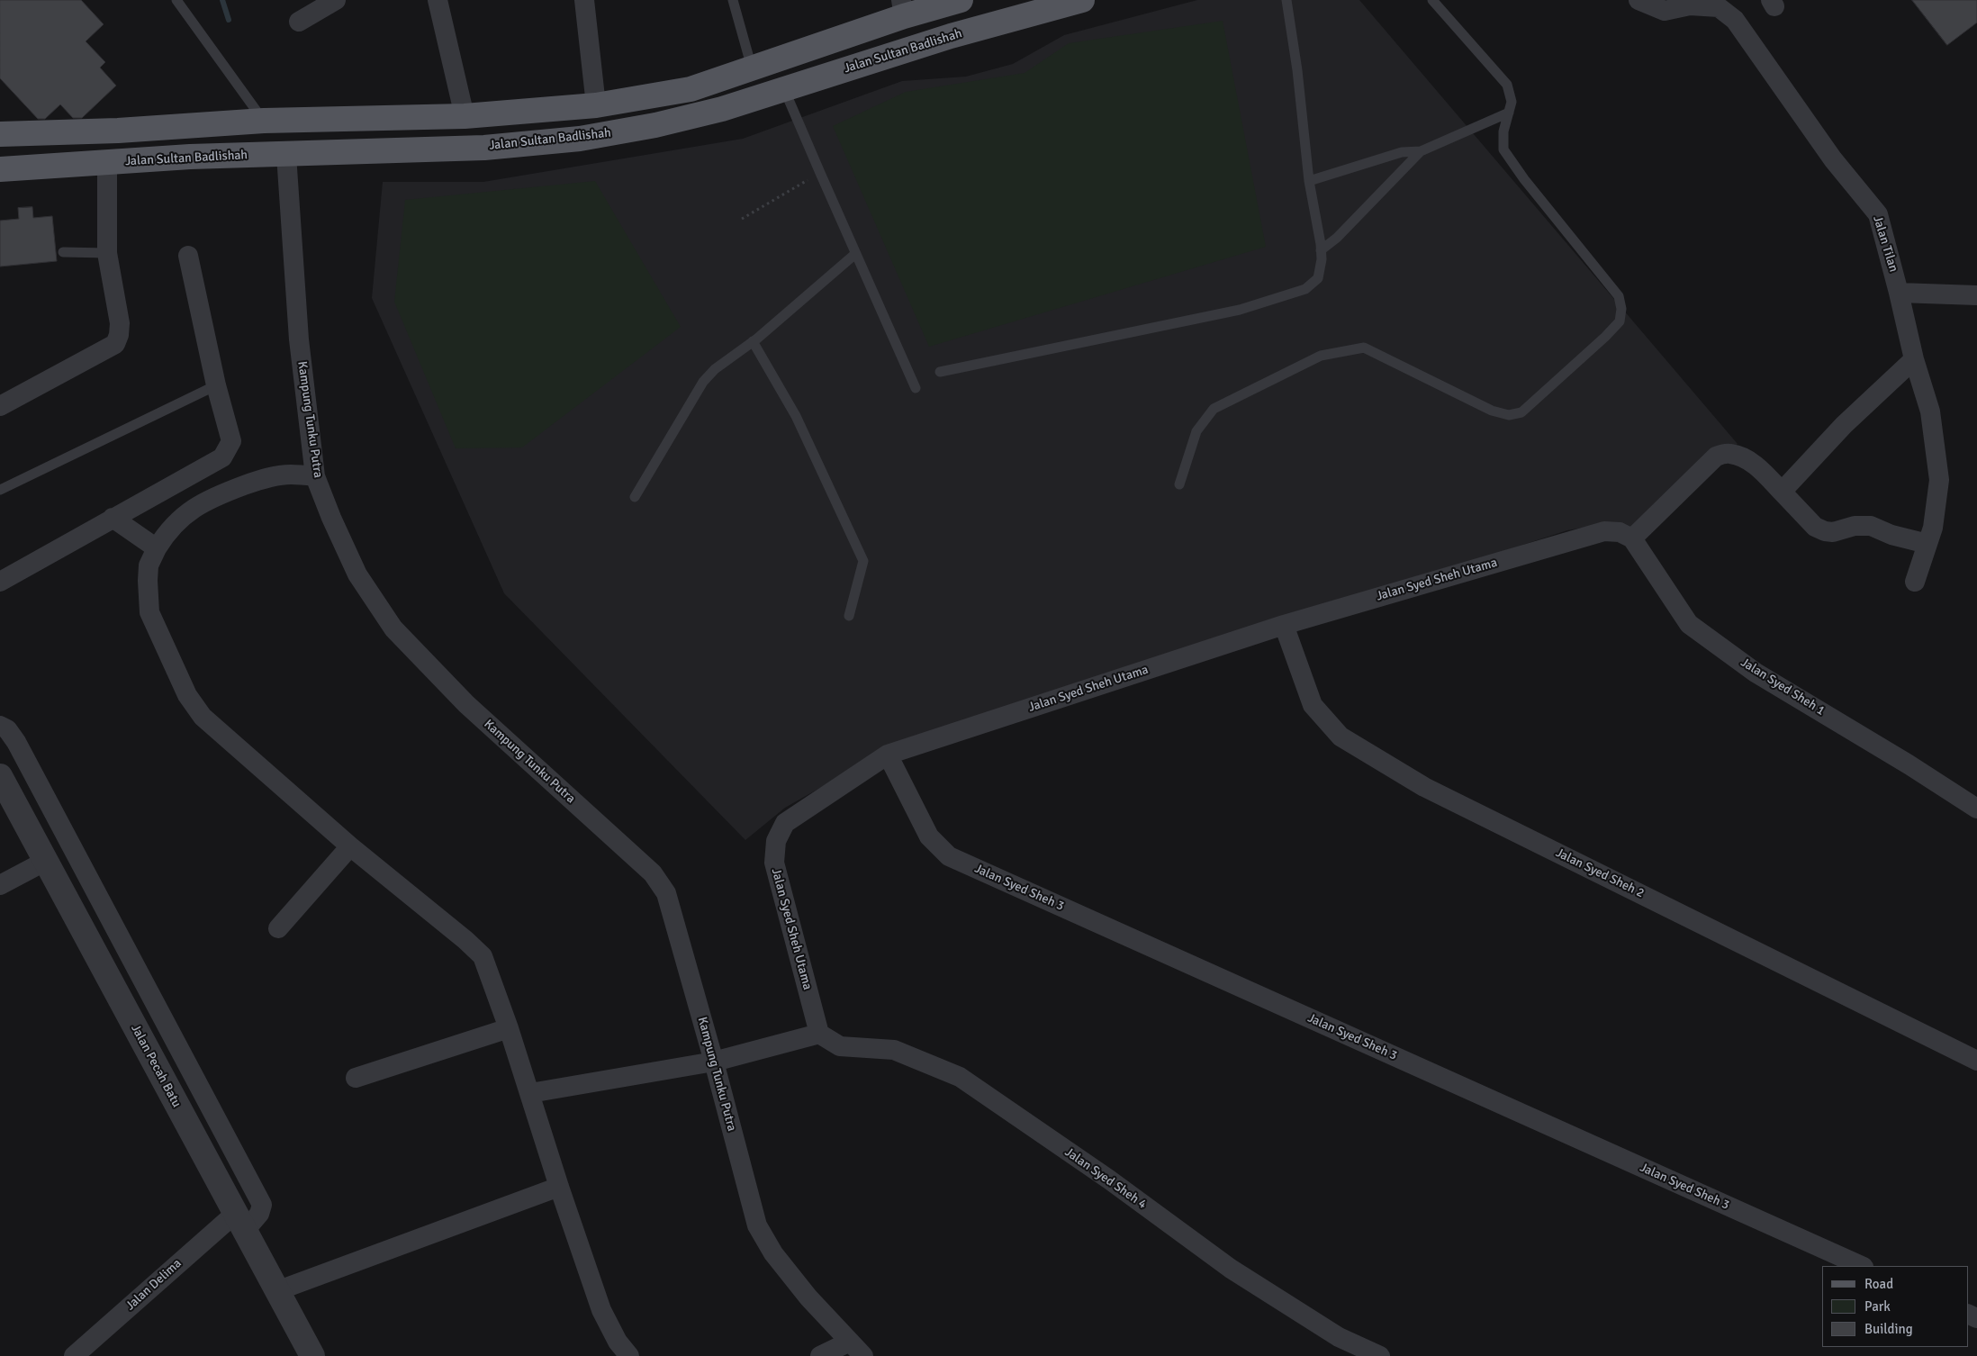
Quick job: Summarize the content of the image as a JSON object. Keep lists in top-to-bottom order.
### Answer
{
  "streets": {
    "main road": ["Jalan Sultan Badlishah"],
    "street": [
      "Jalan Tilan",
      "Kampung Tunku Putra",
      "Jalan Syed Sheh Utama",
      "Jalan Syed Sheh 1",
      "Jalan Syed Sheh 2",
      "Jalan Syed Sheh 3",
      "Jalan Pecah Batu",
      "Jalan Syed Sheh 4",
      "Jalan Delima"
    ]
  },
  "crossings": [
    ["Jalan Sultan Badlishah", "Kampung Tunku Putra"],
    ["Jalan Syed Sheh Utama", "Jalan Syed Sheh 1"],
    ["Jalan Syed Sheh Utama", "Jalan Syed Sheh 2"],
    ["Jalan Syed Sheh Utama", "Jalan Syed Sheh 3"],
    ["Jalan Syed Sheh Utama", "Jalan Syed Sheh 4"],
    ["Jalan Pecah Batu", "Jalan Delima"]
  ],
  "legend": ["Road", "Park", "Building"]
}
